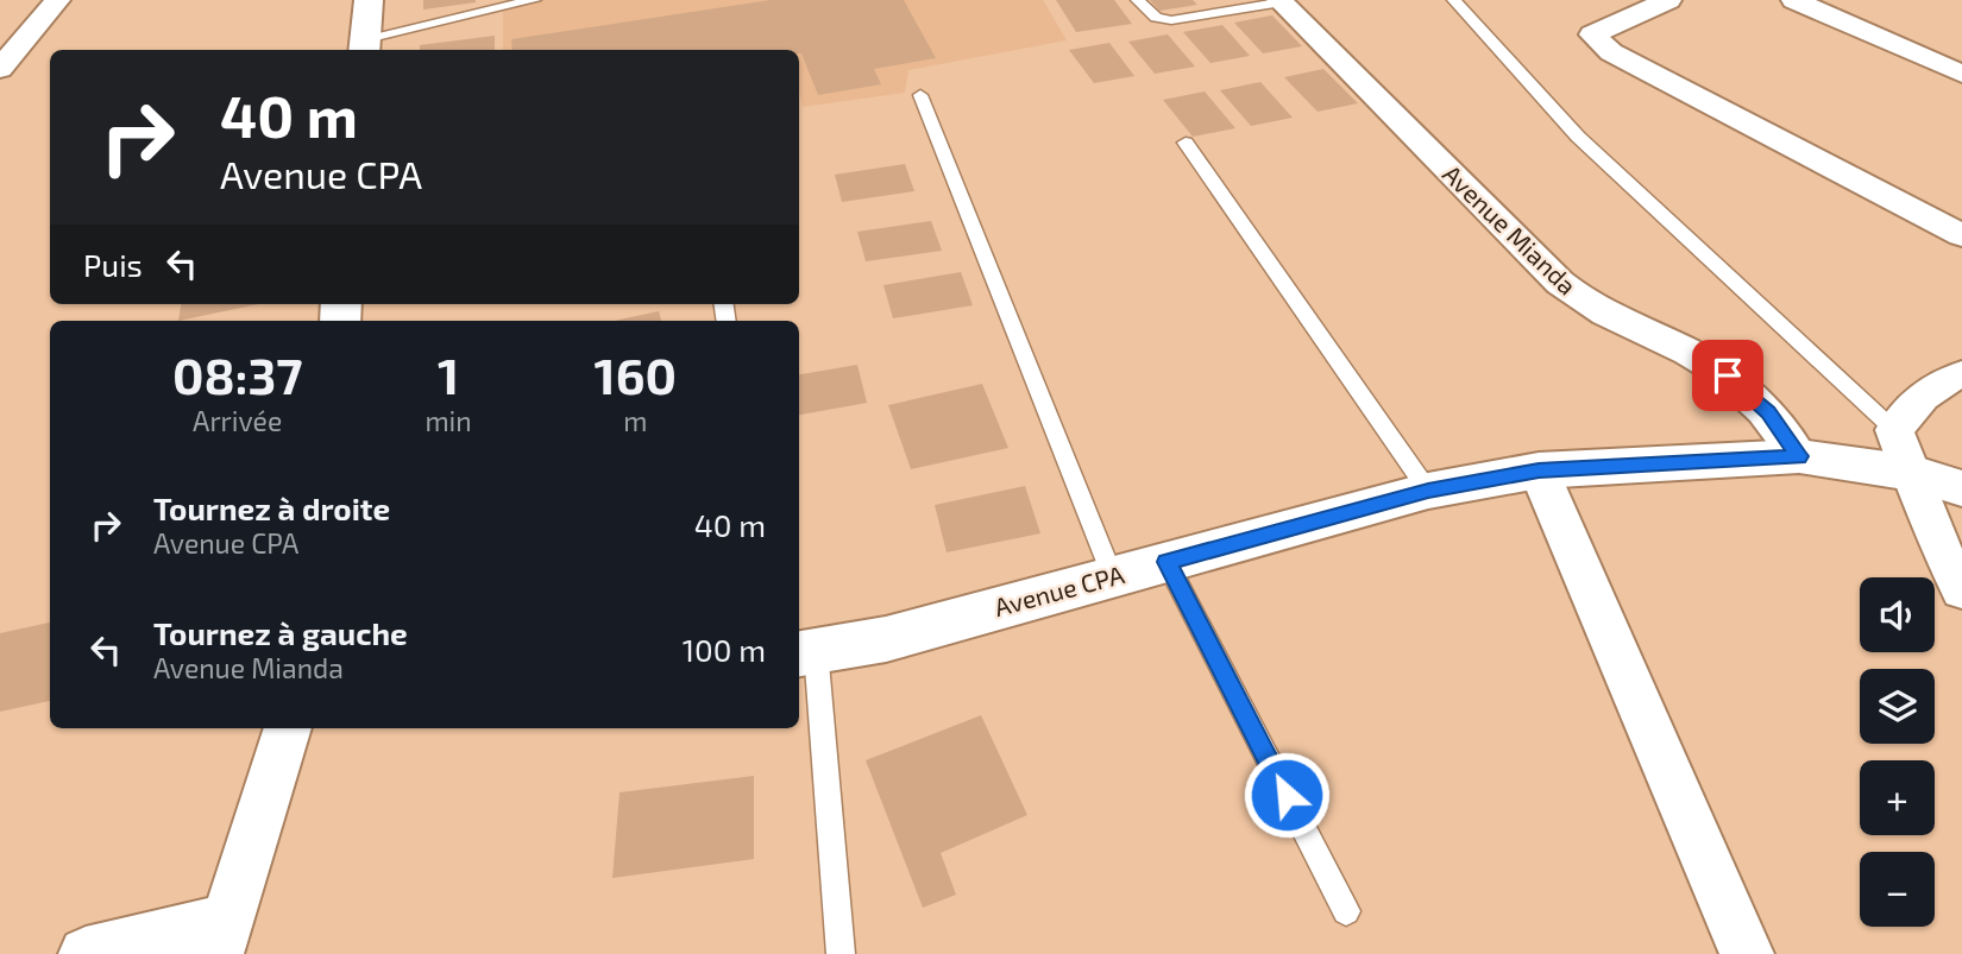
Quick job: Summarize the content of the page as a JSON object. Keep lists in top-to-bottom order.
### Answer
{
  "streets": {
    "street": ["Avenue Mianda", "Avenue CPA"]
  },
  "crossings": [
    ["Avenue Mianda", "Avenue CPA"]
  ],
  "page": {
    "turn": ["40 m", "Avenue CPA"],
    "then": "Puis",
    "eta": [
      "08:37",
      "Arrivée",
      "1",
      "min",
      "160",
      "m"
    ],
    "list": [
      {
        "name": "Tournez à droite",
        "note": "Avenue CPA",
        "value": "40 m"
      },
      {
        "name": "Tournez à gauche",
        "note": "Avenue Mianda",
        "value": "100 m"
      }
    ],
    "map_buttons": ["+", "−"]
  }
}
